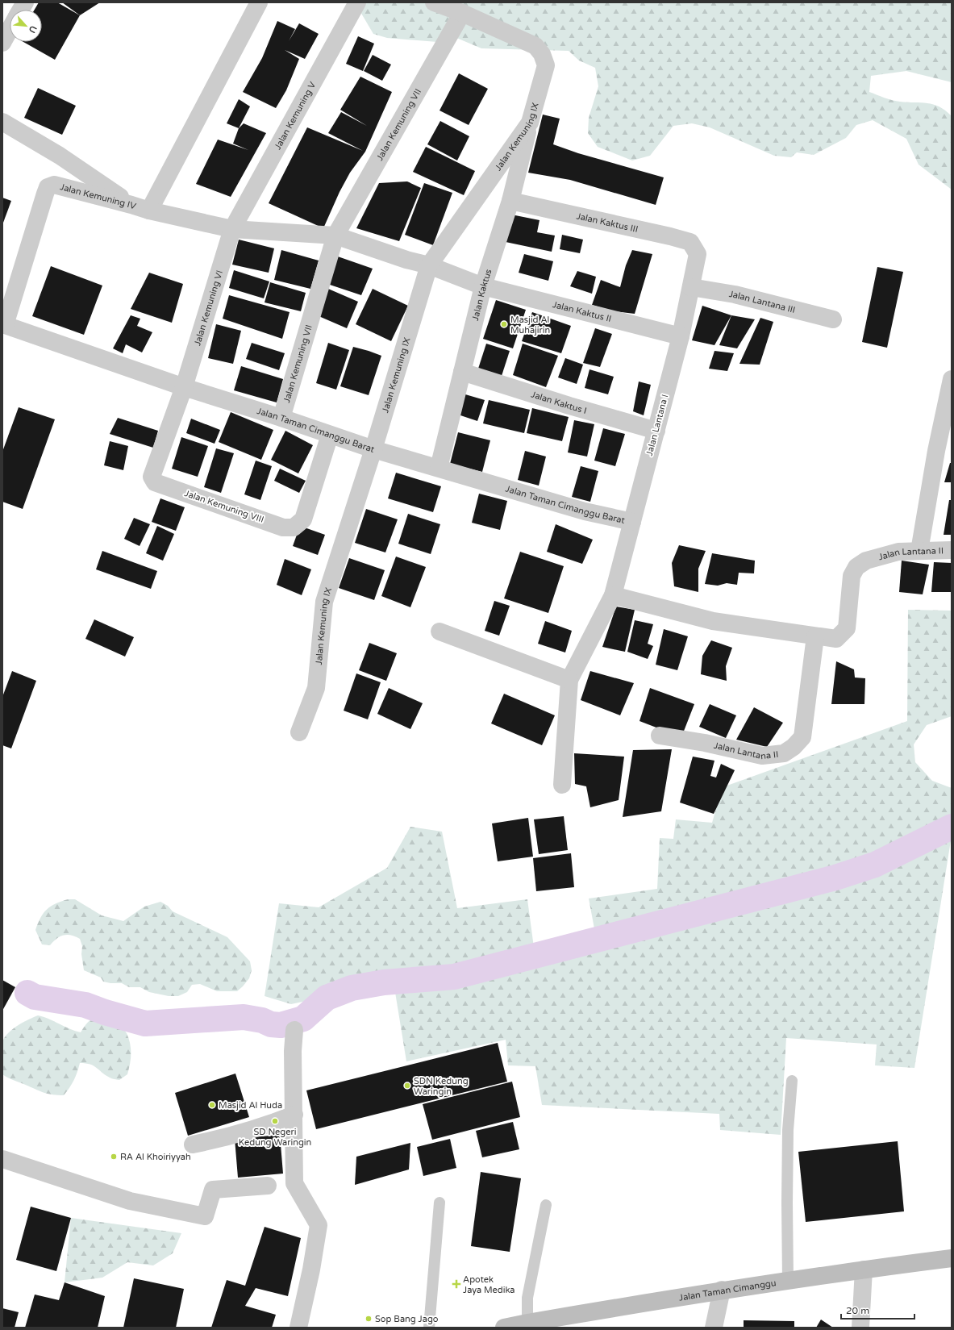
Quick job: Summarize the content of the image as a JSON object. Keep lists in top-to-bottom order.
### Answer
{
  "streets": {
    "street": [
      "Jalan Kemuning V",
      "Jalan Kemuning VII",
      "Jalan Kemuning IX",
      "Jalan Kemuning IV",
      "Jalan Kaktus III",
      "Jalan Kaktus",
      "Jalan Lantana III",
      "Jalan Kemuning VI",
      "Jalan Kaktus II",
      "Jalan Kaktus I",
      "Jalan Lantana I",
      "Jalan Taman Cimanggu Barat",
      "Jalan Kemuning VIII",
      "Jalan Lantana II",
      "Jalan Taman Cimanggu"
    ]
  },
  "crossings": [
    ["Jalan Kemuning V", "Jalan Kemuning IV"],
    ["Jalan Kemuning V", "Jalan Kemuning VI"],
    ["Jalan Kemuning VII", "Jalan Kemuning IX"],
    ["Jalan Kemuning VII", "Jalan Kaktus II"],
    ["Jalan Kemuning VII", "Jalan Taman Cimanggu Barat"],
    ["Jalan Kemuning IX", "Jalan Kaktus"],
    ["Jalan Kemuning IX", "Jalan Kaktus II"],
    ["Jalan Kemuning IX", "Jalan Taman Cimanggu Barat"],
    ["Jalan Kemuning IV", "Jalan Kemuning VI"],
    ["Jalan Kemuning IV", "Jalan Taman Cimanggu Barat"],
    ["Jalan Kaktus III", "Jalan Kaktus"],
    ["Jalan Kaktus III", "Jalan Lantana I"],
    ["Jalan Kaktus", "Jalan Kaktus II"],
    ["Jalan Kaktus", "Jalan Kaktus I"],
    ["Jalan Kaktus", "Jalan Taman Cimanggu Barat"],
    ["Jalan Lantana III", "Jalan Lantana I"],
    ["Jalan Kemuning VI", "Jalan Taman Cimanggu Barat"],
    ["Jalan Kemuning VI", "Jalan Kemuning VIII"],
    ["Jalan Kaktus II", "Jalan Lantana I"],
    ["Jalan Kaktus I", "Jalan Lantana I"],
    ["Jalan Lantana I", "Jalan Taman Cimanggu Barat"],
    ["Jalan Lantana I", "Jalan Lantana II"],
    ["Jalan Taman Cimanggu Barat", "Jalan Kemuning VIII"]
  ],
  "places": {
    "other": [
      "Masjid Al Muhajirin",
      "SDN Kedung Waringin",
      "Masjid Al Huda",
      "SD Negeri Kedung Waringin",
      "RA Al Khoiriyyah",
      "Sop Bang Jago"
    ],
    "health": ["Apotek Jaya Medika"]
  },
  "scale_bar": "20 m",
  "north": "bottom right"
}
